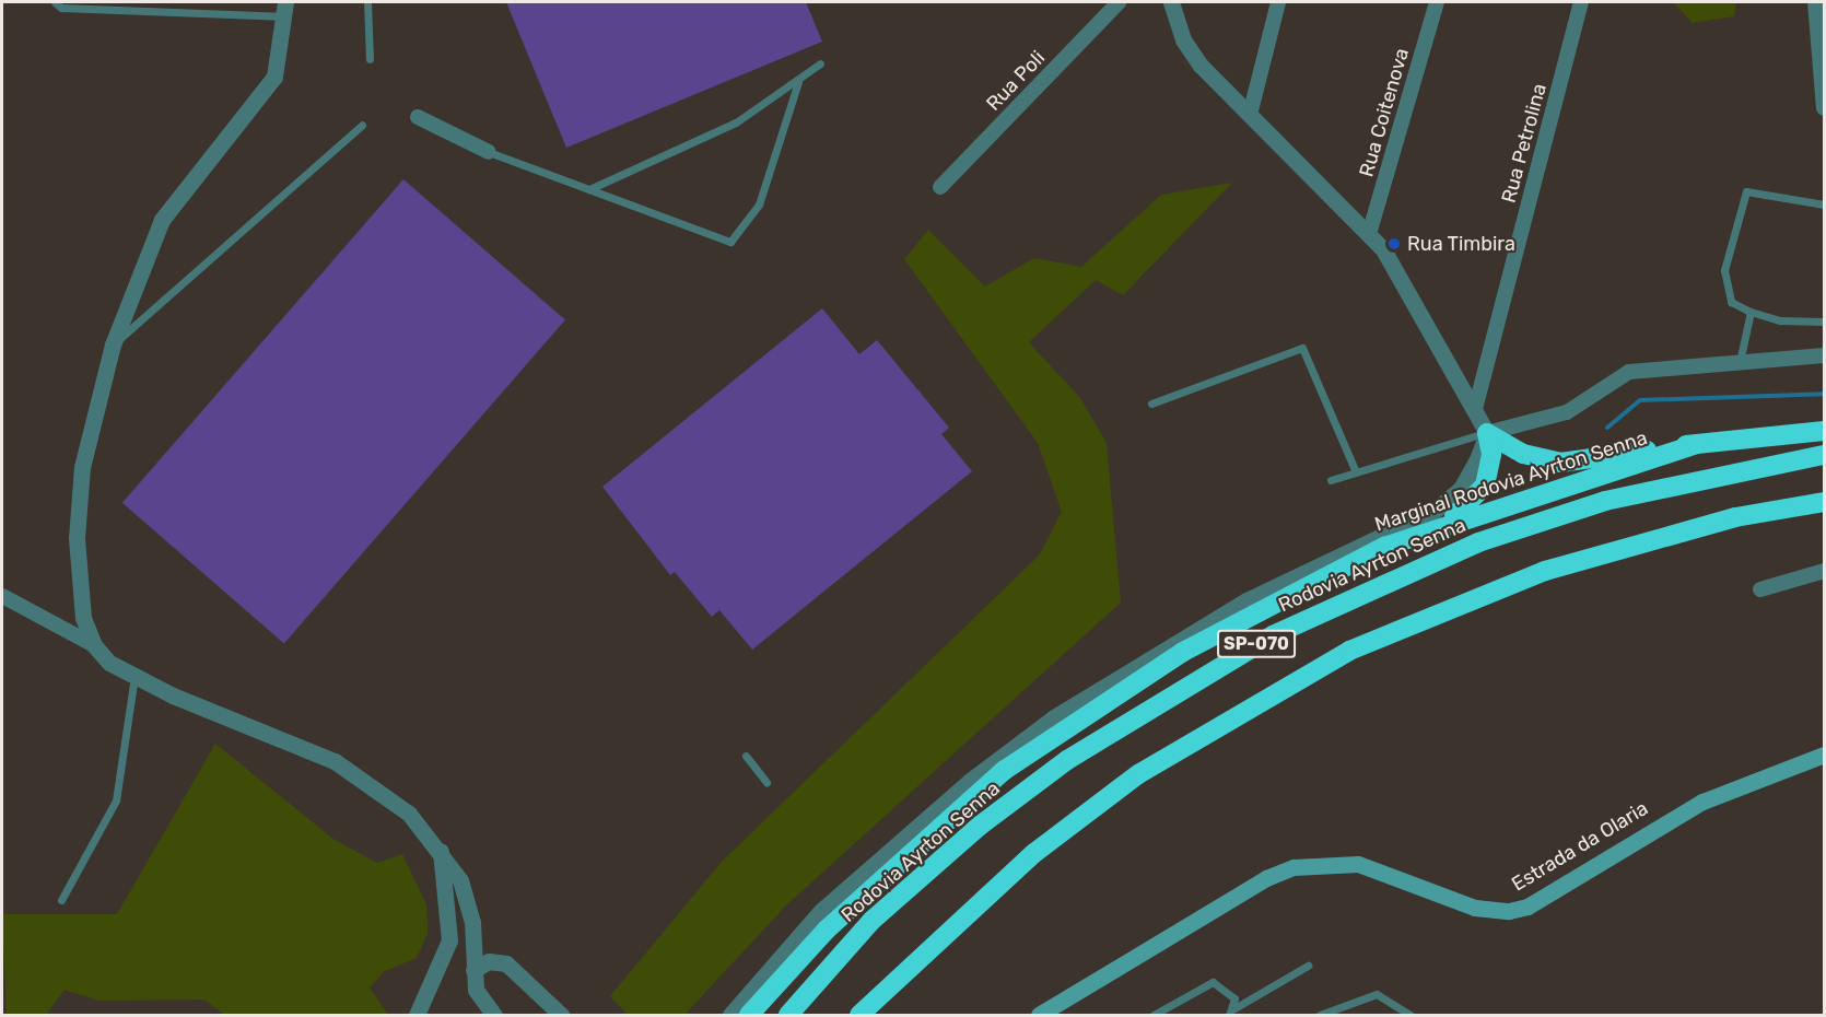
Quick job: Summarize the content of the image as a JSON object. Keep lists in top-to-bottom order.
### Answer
{
  "streets": {
    "highway": ["Marginal Rodovia Ayrton Senna", "Rodovia Ayrton Senna", "SP-070"],
    "main road": ["Estrada da Olaria"],
    "street": ["Rua Poli", "Rua Coitenova", "Rua Petrolina"]
  },
  "places": ["Rua Timbira"]
}
